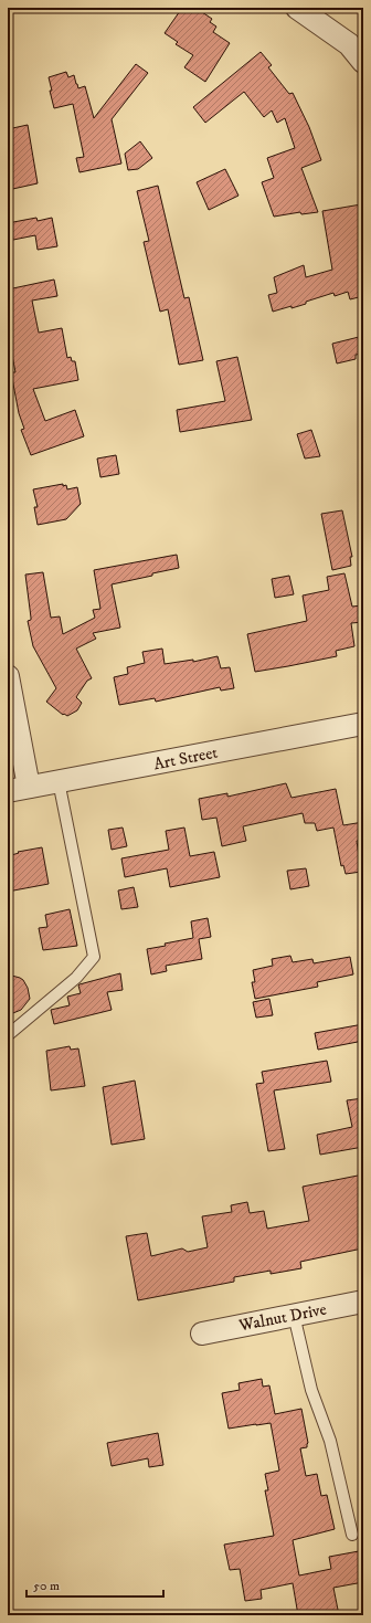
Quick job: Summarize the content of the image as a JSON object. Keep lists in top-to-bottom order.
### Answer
{
  "streets": {
    "street": ["Art Street", "Walnut Drive"]
  },
  "scale_bar": "50 m"
}
